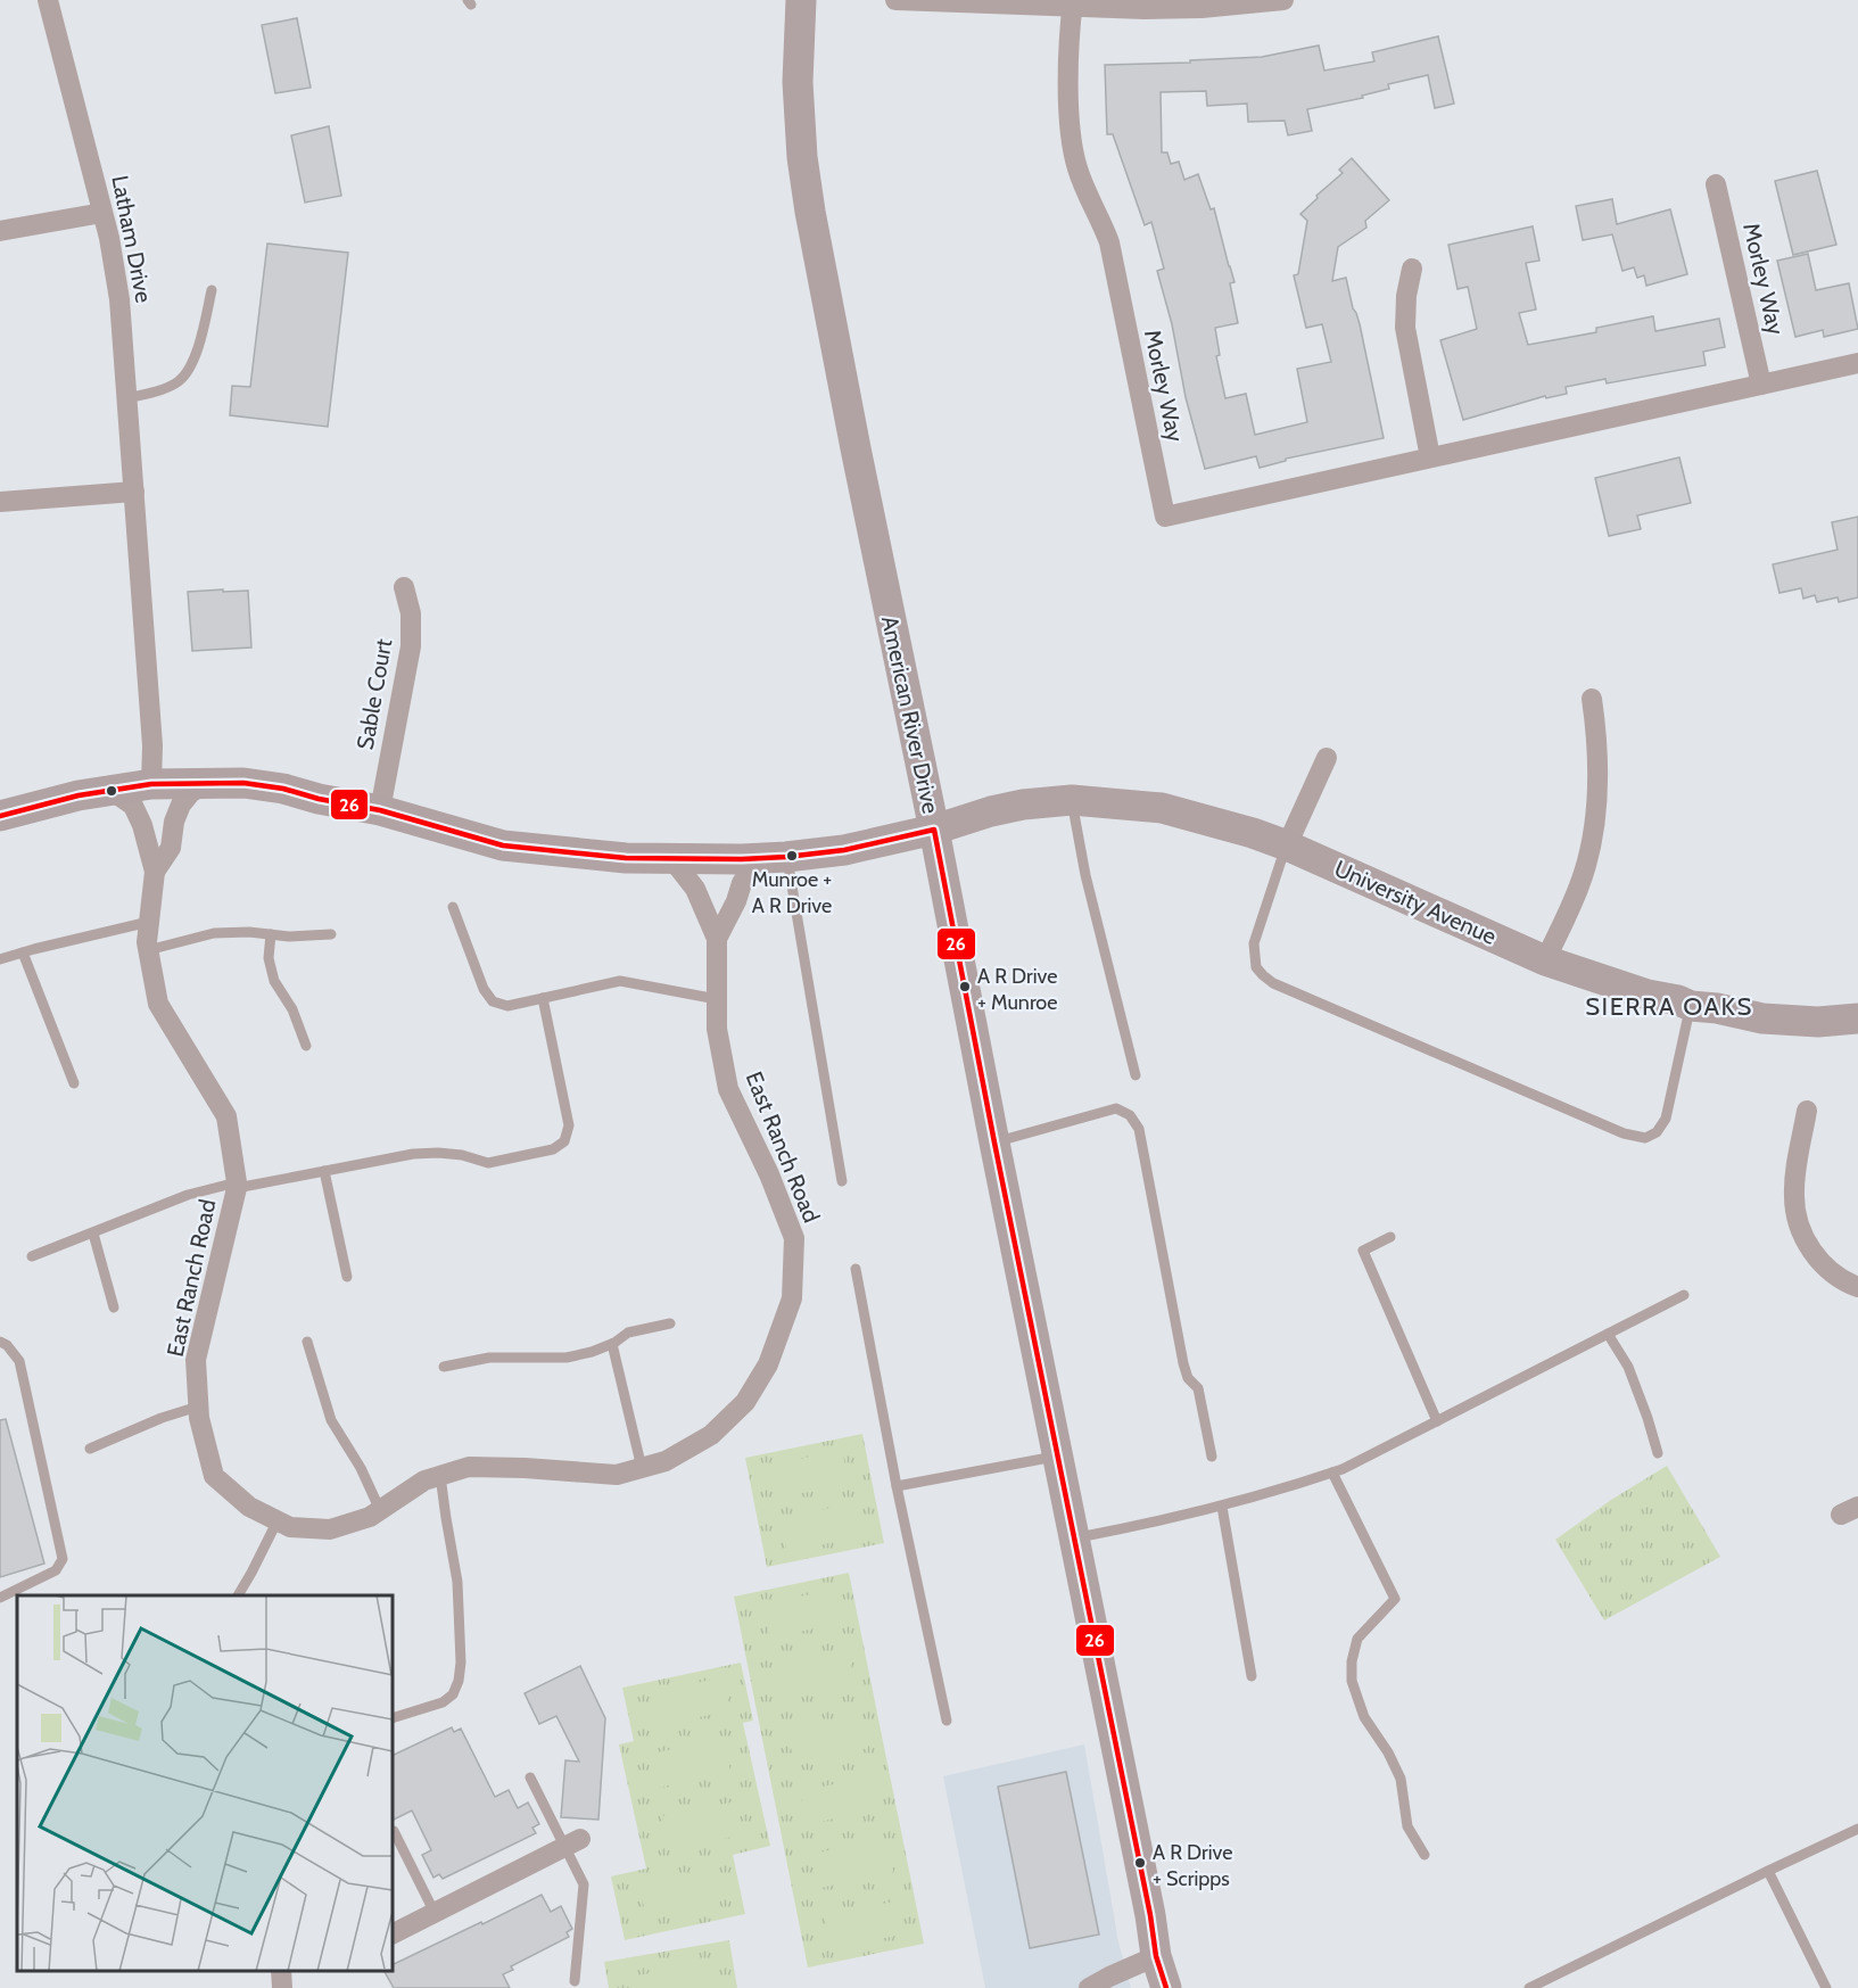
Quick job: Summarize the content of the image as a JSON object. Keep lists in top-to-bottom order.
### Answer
{
  "streets": {
    "street": [
      "Latham Drive",
      "Morley Way",
      "Sable Court",
      "American River Drive",
      "University Avenue",
      "East Ranch Road"
    ]
  },
  "crossings": [
    ["Latham Drive", "University Avenue"],
    ["Sable Court", "University Avenue"],
    ["American River Drive", "University Avenue"],
    ["University Avenue", "East Ranch Road"]
  ],
  "districts": ["SIERRA OAKS"],
  "places": ["Munroe + A R Drive", "A R Drive + Munroe", "A R Drive + Scripps"],
  "lines": ["transit line 26"]
}
